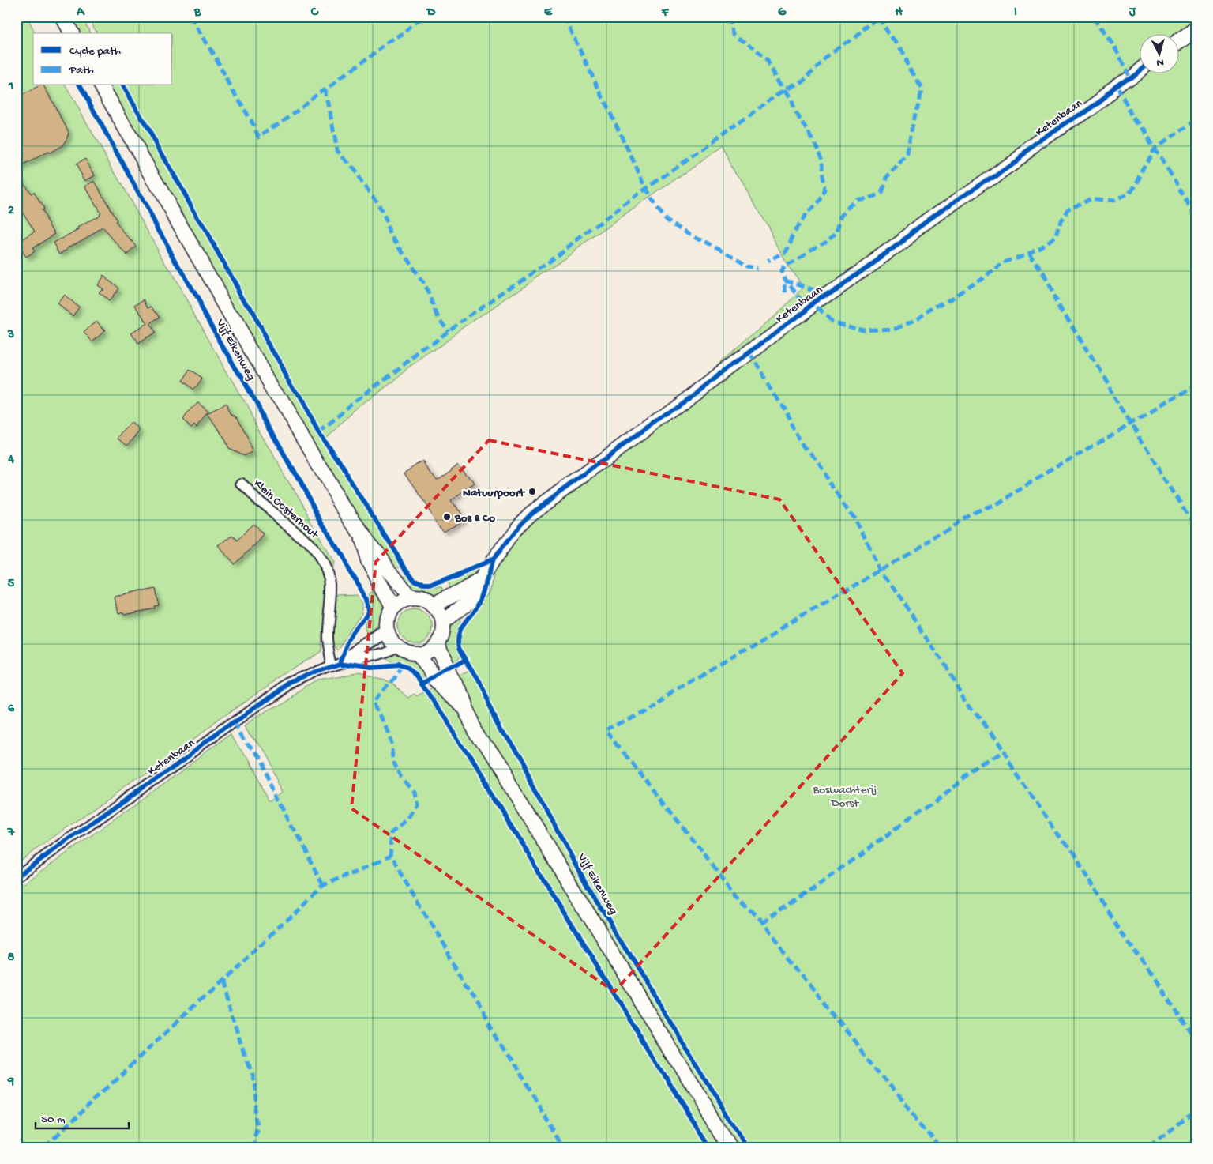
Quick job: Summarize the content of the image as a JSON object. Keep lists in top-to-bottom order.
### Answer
{
  "streets": {
    "main road": ["Ketenbaan", "Vijf Eikenweg"],
    "street": ["Klein Oosterhout"]
  },
  "crossings": [
    ["Ketenbaan", "Vijf Eikenweg"],
    ["Ketenbaan", "Klein Oosterhout"]
  ],
  "parks": ["Boswachterij Dorst"],
  "places": ["Natuurpoort", "Bos & Co"],
  "legend": ["Cycle path", "Path"],
  "scale_bar": "50 m",
  "north": "bottom",
  "grid": {
    "columns": [
      "A",
      "B",
      "C",
      "D",
      "E",
      "F",
      "G",
      "H",
      "I",
      "J"
    ],
    "rows": [
      "1",
      "2",
      "3",
      "4",
      "5",
      "6",
      "7",
      "8",
      "9"
    ]
  }
}
